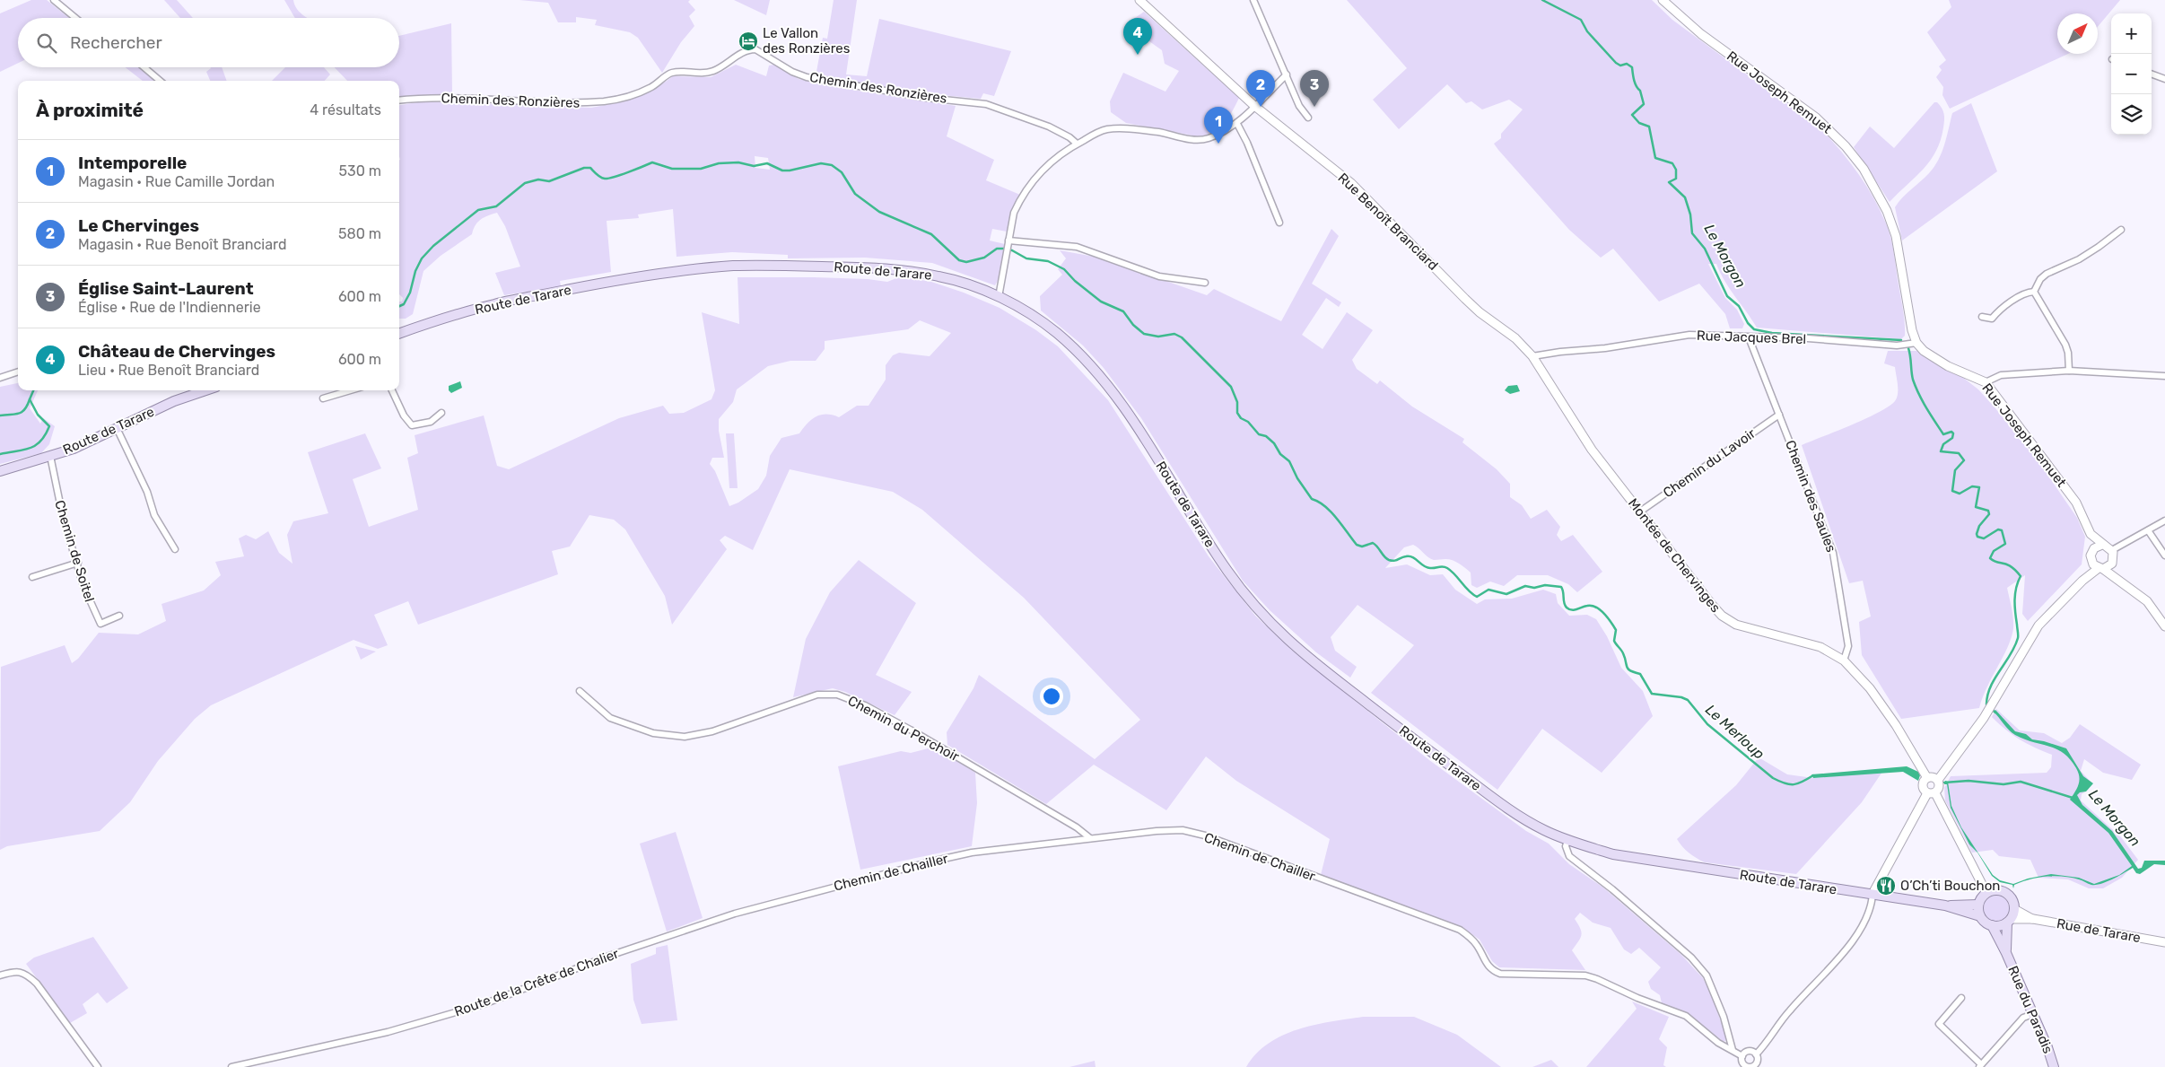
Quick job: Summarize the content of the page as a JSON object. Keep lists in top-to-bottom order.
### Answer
{
  "streets": {
    "main road": ["Route de Tarare", "Rue du Paradis"],
    "street": [
      "Chemin des Ronzières",
      "Rue Joseph Remuet",
      "Rue Benoît Branciard",
      "Rue Jacques Brel",
      "Chemin du Lavoir",
      "Chemin des Saules",
      "Chemin de Soitel",
      "Montée de Chervinges",
      "Chemin du Perchoir",
      "Chemin de Chailler",
      "Rue de Tarare",
      "Route de la Crête de Chalier"
    ]
  },
  "crossings": [
    ["Rue Joseph Remuet", "Rue Jacques Brel"],
    ["Rue Benoît Branciard", "Rue Jacques Brel"],
    ["Rue Benoît Branciard", "Montée de Chervinges"],
    ["Route de Tarare", "Chemin de Soitel"],
    ["Route de Tarare", "Rue de Tarare"],
    ["Route de Tarare", "Rue du Paradis"],
    ["Rue Jacques Brel", "Chemin des Saules"],
    ["Rue Jacques Brel", "Montée de Chervinges"],
    ["Chemin du Lavoir", "Chemin des Saules"],
    ["Chemin du Lavoir", "Montée de Chervinges"],
    ["Chemin des Saules", "Montée de Chervinges"],
    ["Chemin du Perchoir", "Chemin de Chailler"],
    ["Chemin de Chailler", "Route de la Crête de Chalier"],
    ["Rue de Tarare", "Rue du Paradis"]
  ],
  "water": ["Le Morgon", "Le Merloup"],
  "places": {
    "hotel": ["Le Vallon des Ronzières"],
    "restaurant": ["O’Ch’ti Bouchon"]
  },
  "north": "top right",
  "page": {
    "map_buttons": ["+", "−"],
    "pins": [
      "4",
      "2",
      "3",
      "1"
    ],
    "search": "Rechercher",
    "heading": ["À proximité", "4 résultats"],
    "list": [
      {
        "mark": "1",
        "name": "Intemporelle",
        "note": "Magasin · Rue Camille Jordan",
        "value": "530 m"
      },
      {
        "mark": "2",
        "name": "Le Chervinges",
        "note": "Magasin · Rue Benoît Branciard",
        "value": "580 m"
      },
      {
        "mark": "3",
        "name": "Église Saint-Laurent",
        "note": "Église · Rue de l'Indiennerie",
        "value": "600 m"
      },
      {
        "mark": "4",
        "name": "Château de Chervinges",
        "note": "Lieu · Rue Benoît Branciard",
        "value": "600 m"
      }
    ]
  }
}
